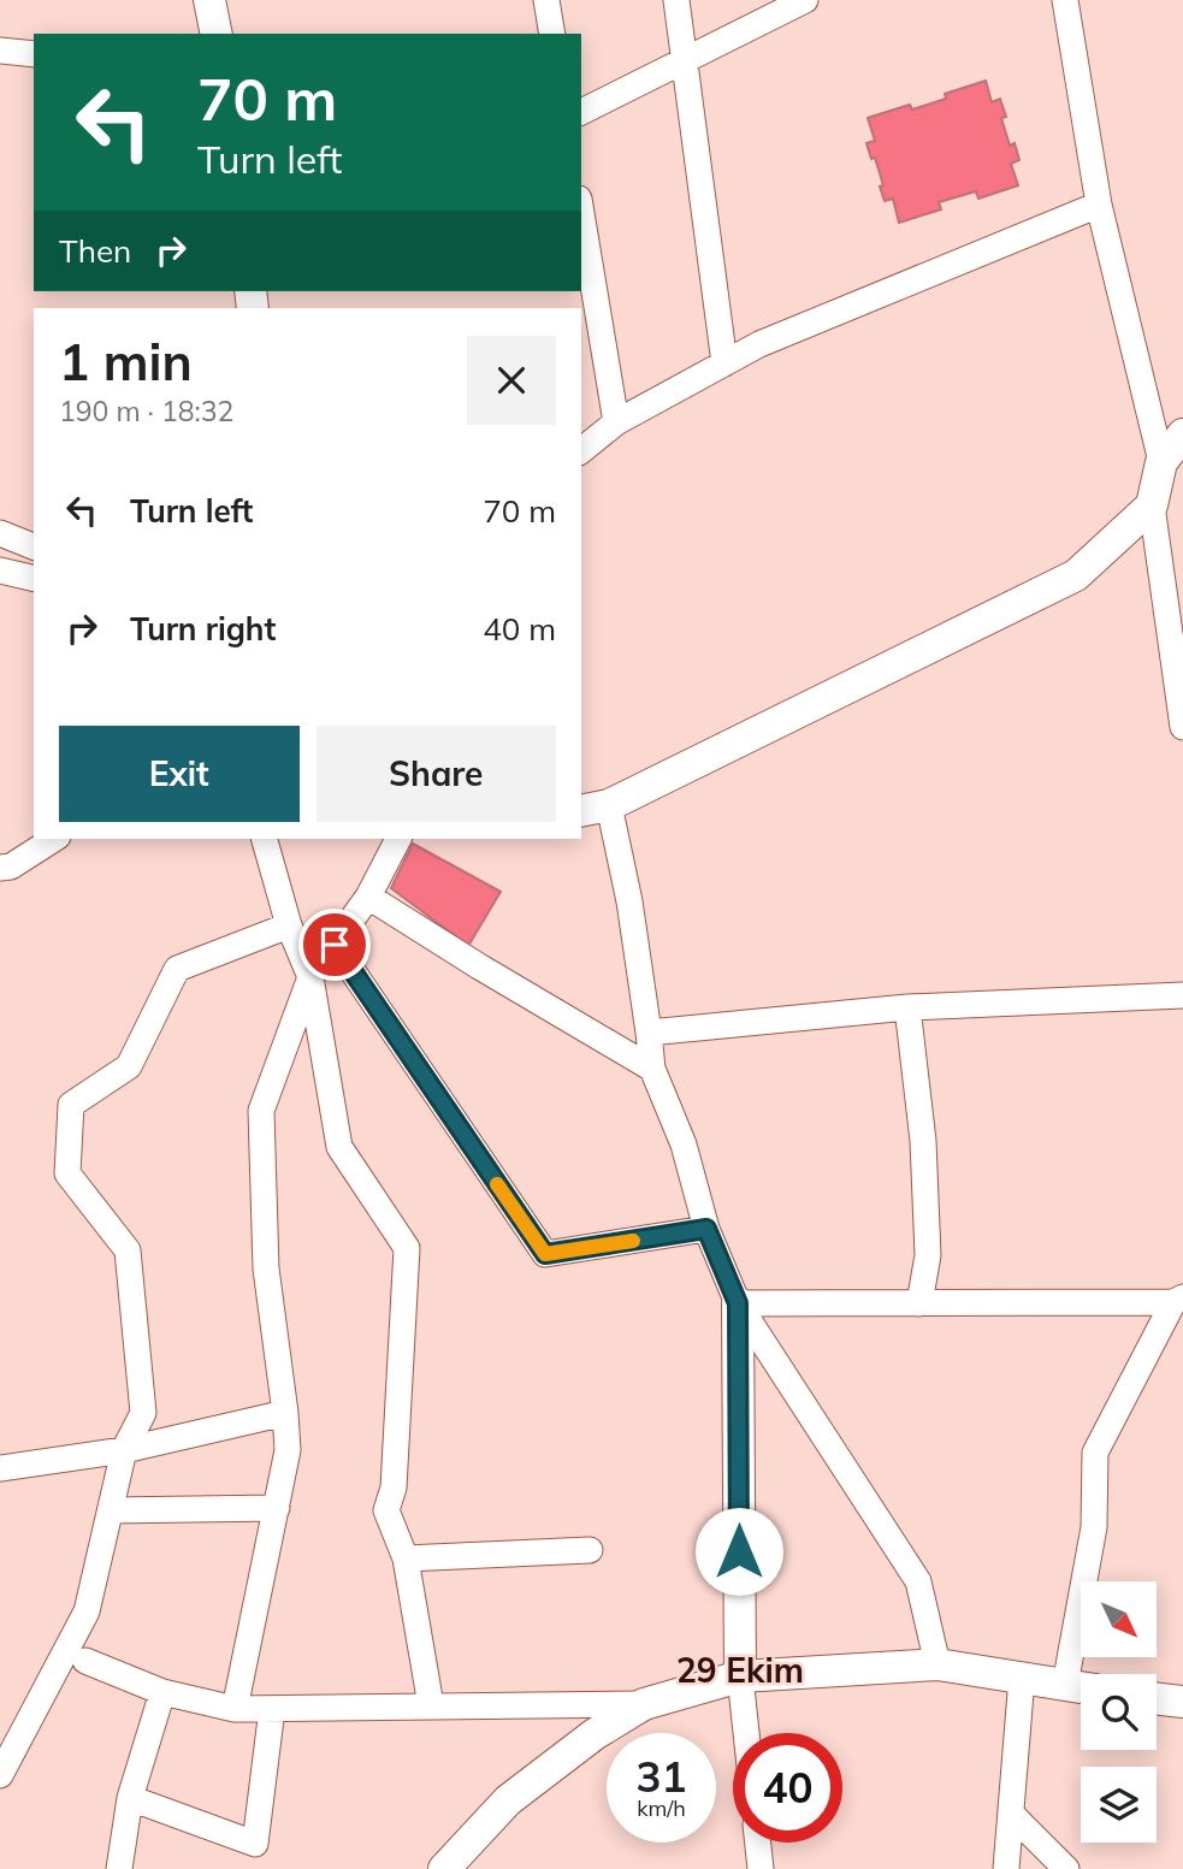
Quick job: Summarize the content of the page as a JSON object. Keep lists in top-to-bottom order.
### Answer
{
  "districts": ["29 Ekim"],
  "north": "bottom right",
  "page": {
    "turn": ["70 m", "Turn left"],
    "then": "Then",
    "heading": ["1 min", "190 m · 18:32"],
    "list": [
      {
        "name": "Turn left",
        "value": "70 m"
      },
      {
        "name": "Turn right",
        "value": "40 m"
      }
    ],
    "buttons": ["Exit", "Share"],
    "speed": "31 km/h",
    "limit": "40"
  }
}
